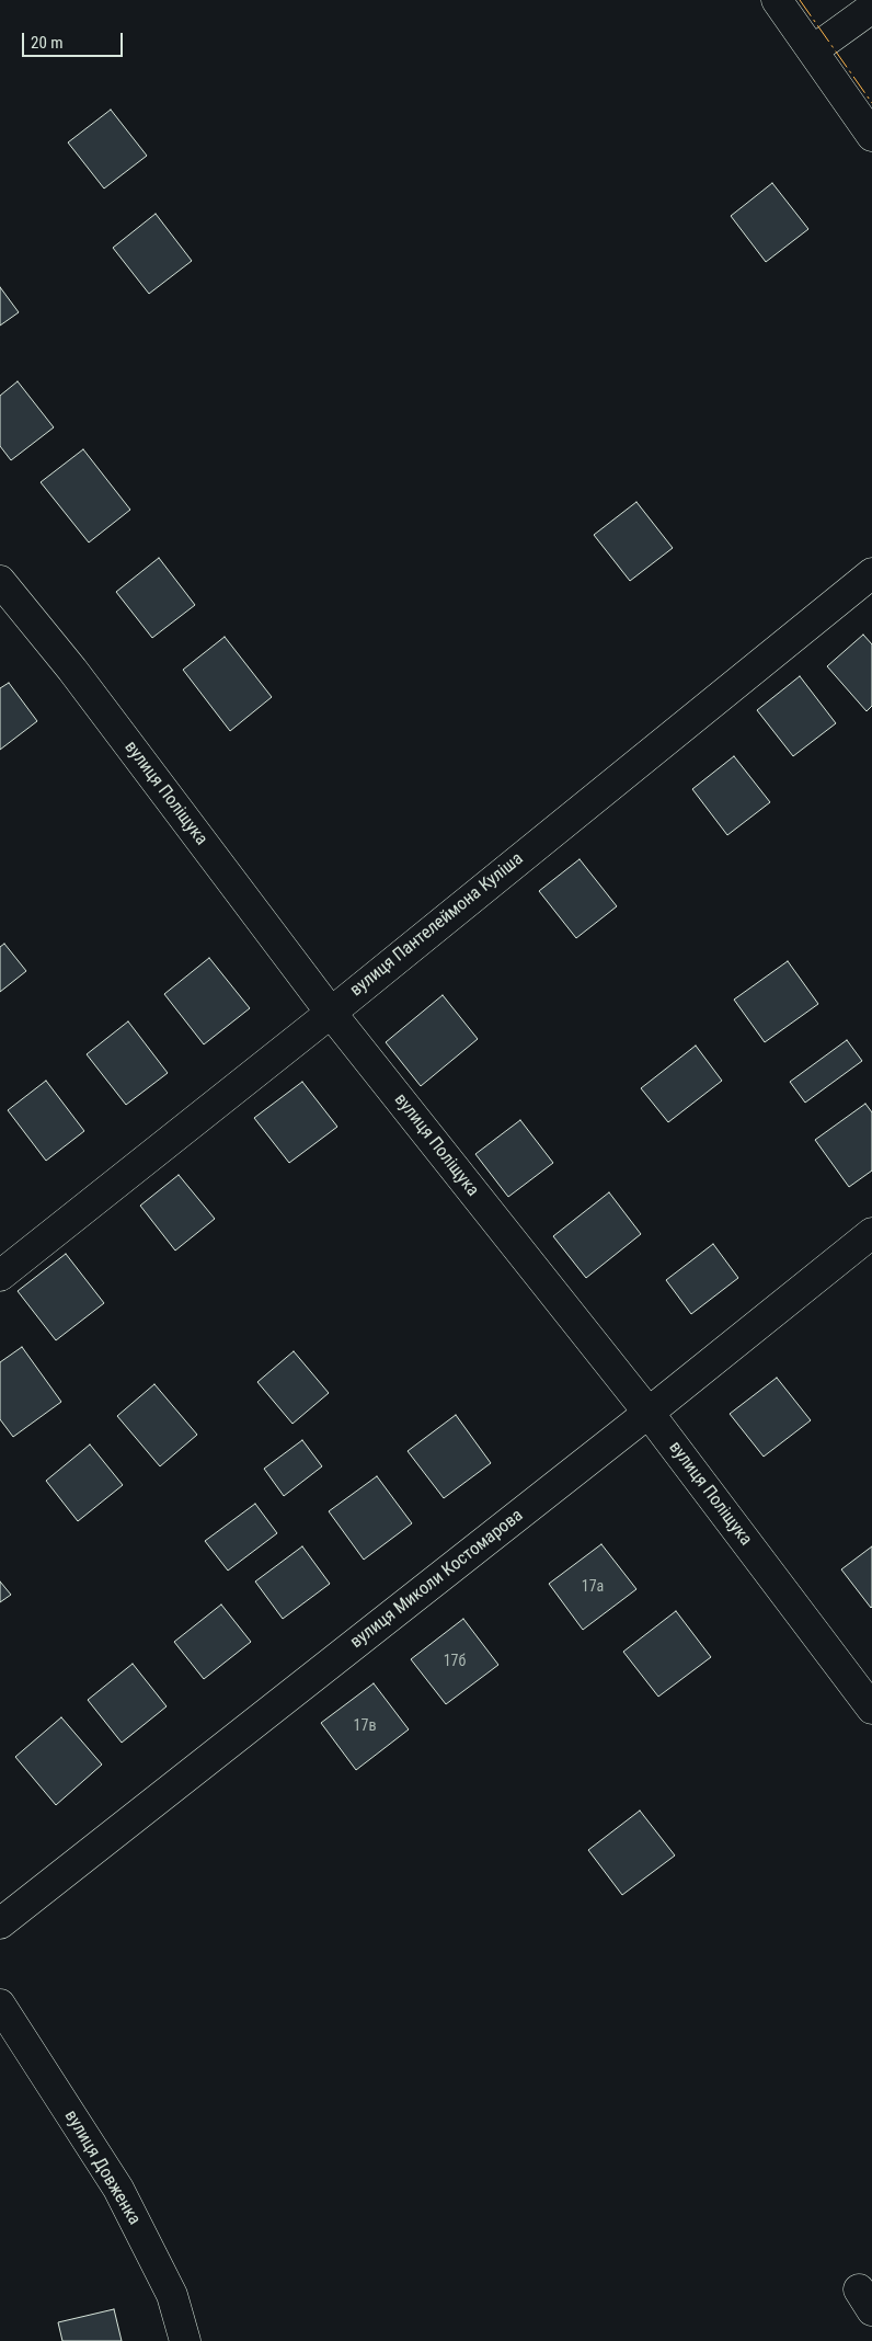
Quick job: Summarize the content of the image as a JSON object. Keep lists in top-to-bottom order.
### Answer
{
  "streets": {
    "street": [
      "вулиця Поліщука",
      "вулиця Пантелеймона Куліша",
      "вулиця Миколи Костомарова",
      "вулиця Довженка"
    ]
  },
  "crossings": [
    ["вулиця Поліщука", "вулиця Пантелеймона Куліша"],
    ["вулиця Поліщука", "вулиця Миколи Костомарова"]
  ],
  "house_numbers": ["17а", "17б", "17в"],
  "scale_bar": "20 m"
}
